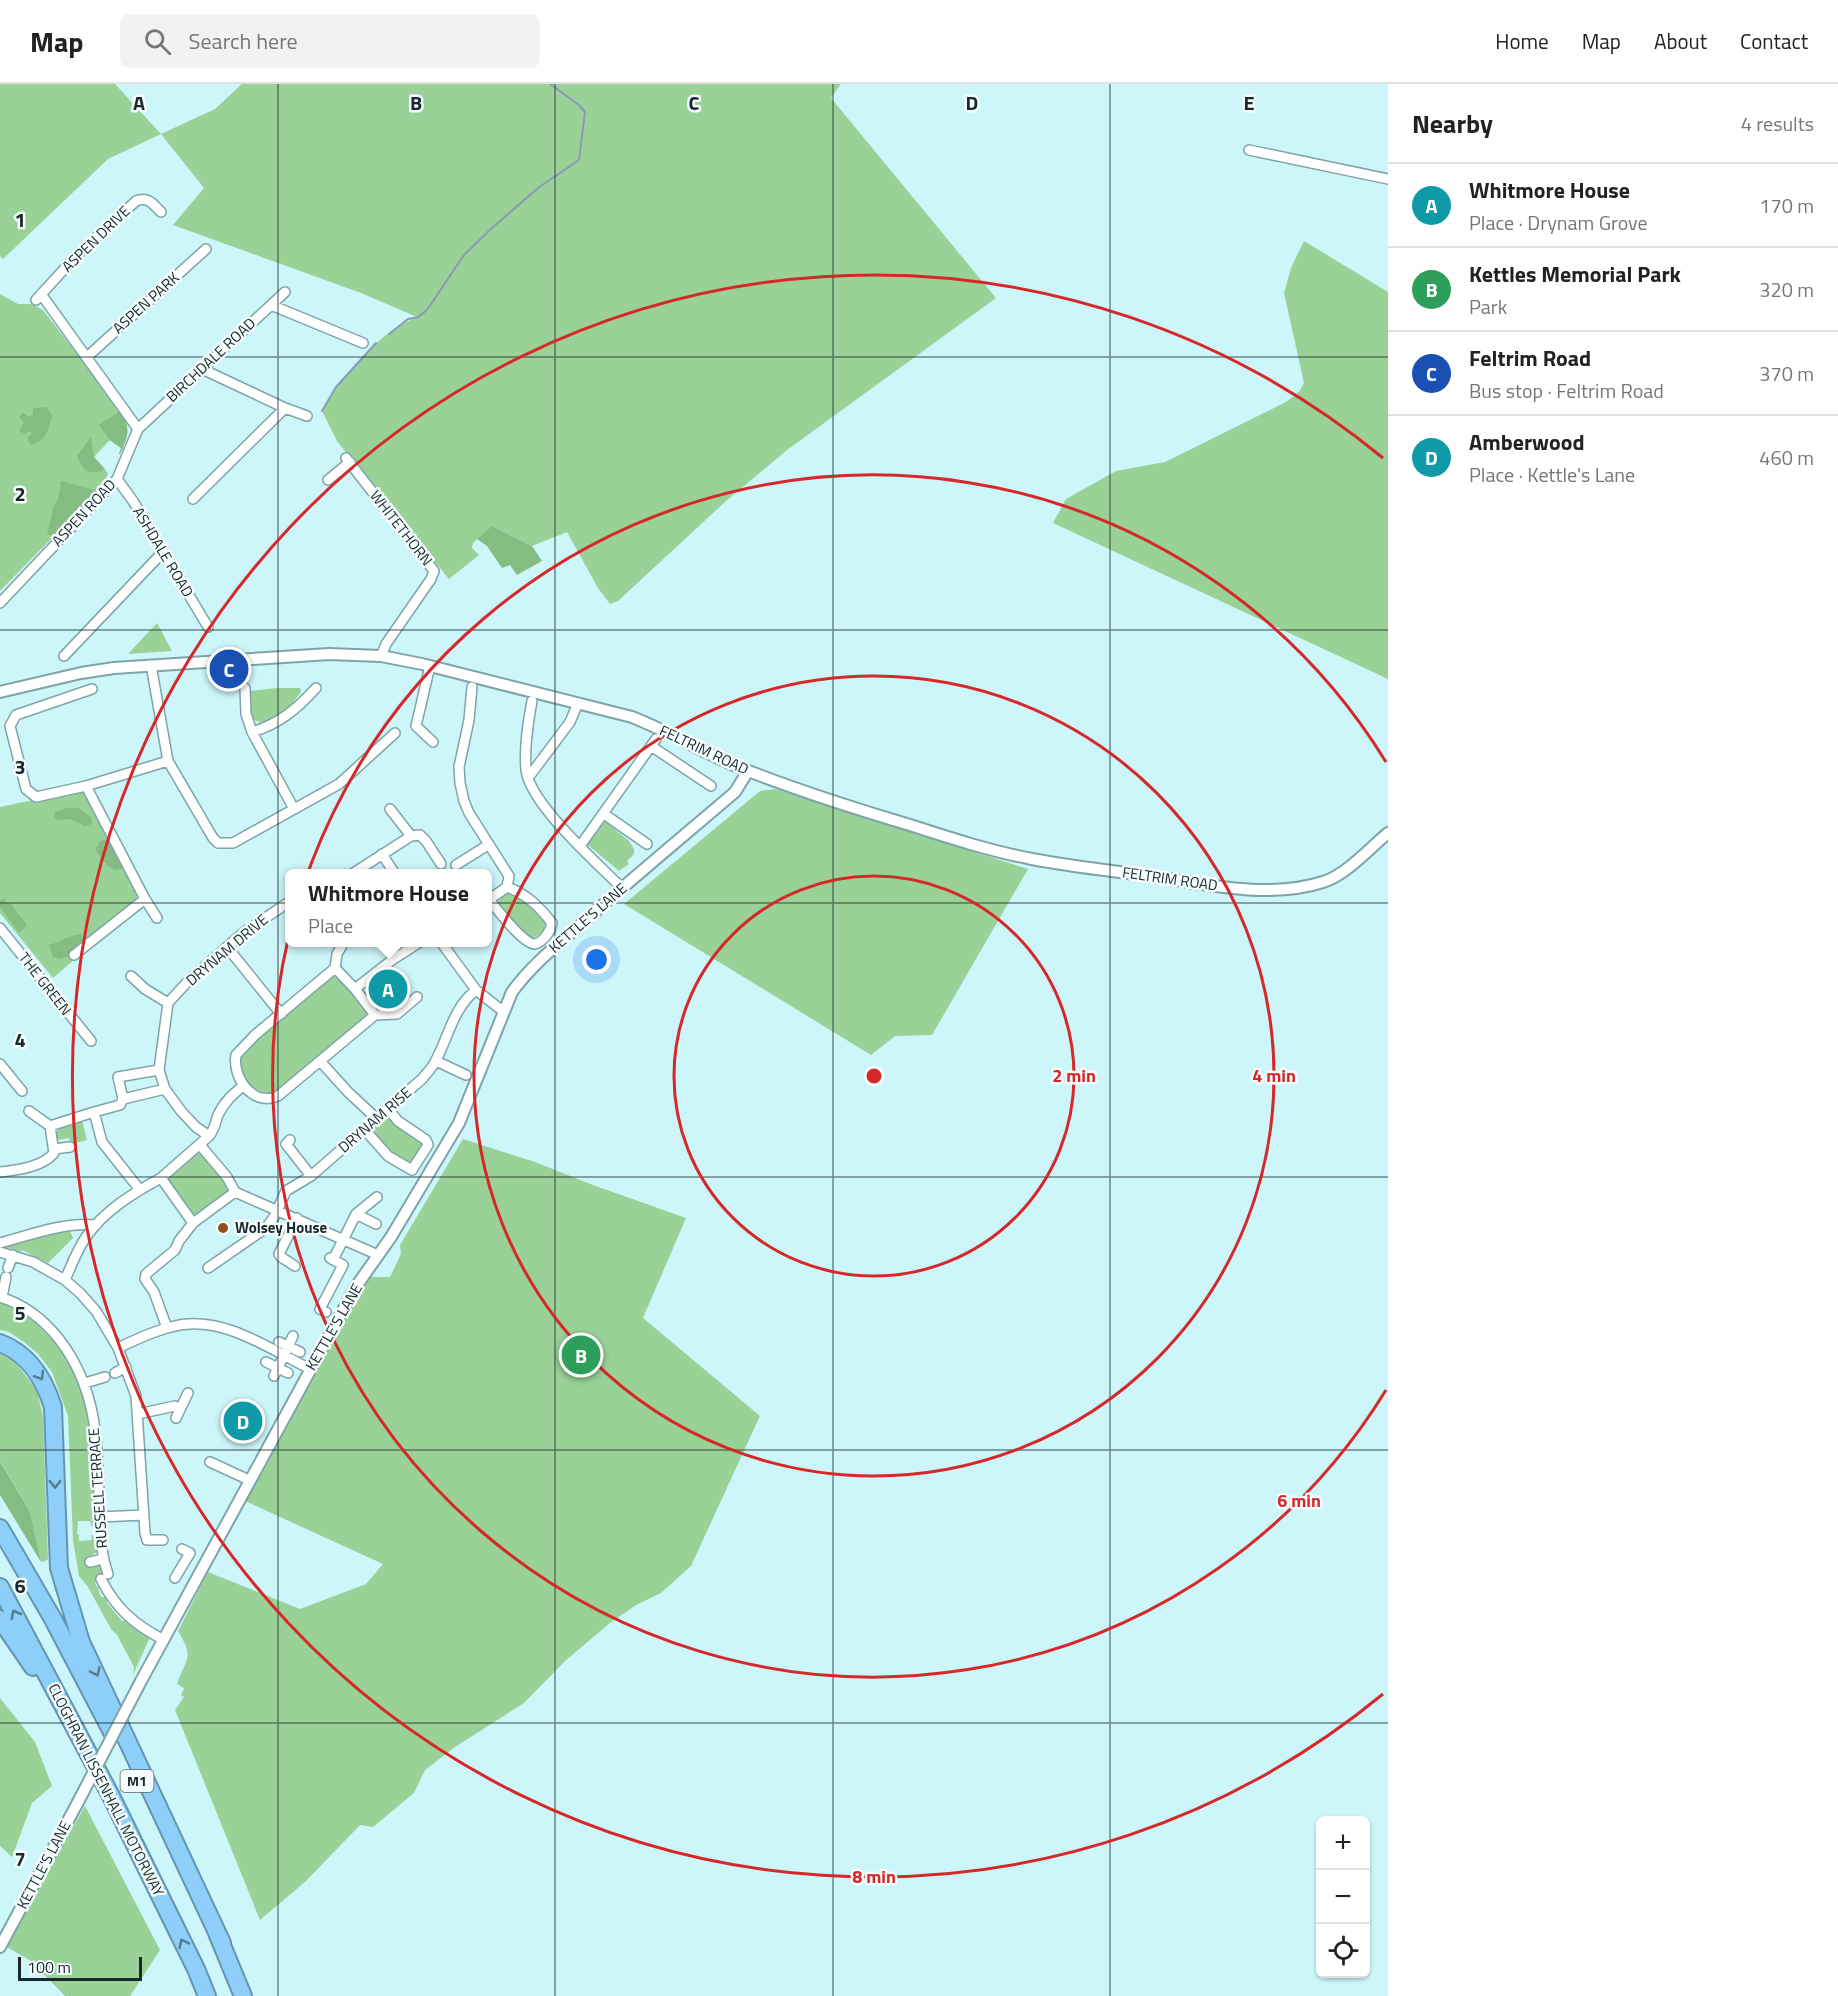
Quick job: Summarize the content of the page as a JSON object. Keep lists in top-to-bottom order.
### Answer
{
  "streets": {
    "highway": ["M1", "CLOGHRAN LISSENHALL MOTORWAY"],
    "street": [
      "ASPEN DRIVE",
      "ASPEN PARK",
      "BIRCHDALE ROAD",
      "ASPEN ROAD",
      "WHITETHORN",
      "ASHDALE ROAD",
      "FELTRIM ROAD",
      "KETTLE'S LANE",
      "DRYNAM DRIVE",
      "THE GREEN",
      "DRYNAM RISE",
      "RUSSELL TERRACE"
    ]
  },
  "crossings": [
    ["ASPEN DRIVE", "ASPEN PARK"],
    ["BIRCHDALE ROAD", "ASPEN ROAD"],
    ["ASPEN ROAD", "ASHDALE ROAD"],
    ["WHITETHORN", "FELTRIM ROAD"],
    ["FELTRIM ROAD", "KETTLE'S LANE"],
    ["KETTLE'S LANE", "RUSSELL TERRACE"]
  ],
  "places": ["Wolsey House"],
  "scale_bar": "100 m",
  "page": {
    "header": "Map",
    "search": "Search here",
    "nav": [
      "Home",
      "Map",
      "About",
      "Contact"
    ],
    "heading": ["Nearby", "4 results"],
    "list": [
      {
        "mark": "A",
        "name": "Whitmore House",
        "note": "Place · Drynam Grove",
        "value": "170 m"
      },
      {
        "mark": "B",
        "name": "Kettles Memorial Park",
        "note": "Park",
        "value": "320 m"
      },
      {
        "mark": "C",
        "name": "Feltrim Road",
        "note": "Bus stop · Feltrim Road",
        "value": "370 m"
      },
      {
        "mark": "D",
        "name": "Amberwood",
        "note": "Place · Kettle's Lane",
        "value": "460 m"
      }
    ],
    "pins": [
      "C",
      "A",
      "B",
      "D"
    ],
    "popup": ["Whitmore House", "Place"],
    "map_buttons": ["+", "−"],
    "scale": "100 m"
  },
  "grid": {
    "columns": [
      "A",
      "B",
      "C",
      "D",
      "E"
    ],
    "rows": [
      "1",
      "2",
      "3",
      "4",
      "5",
      "6",
      "7"
    ]
  },
  "rings": [
    "2 min",
    "4 min",
    "6 min",
    "8 min"
  ]
}
